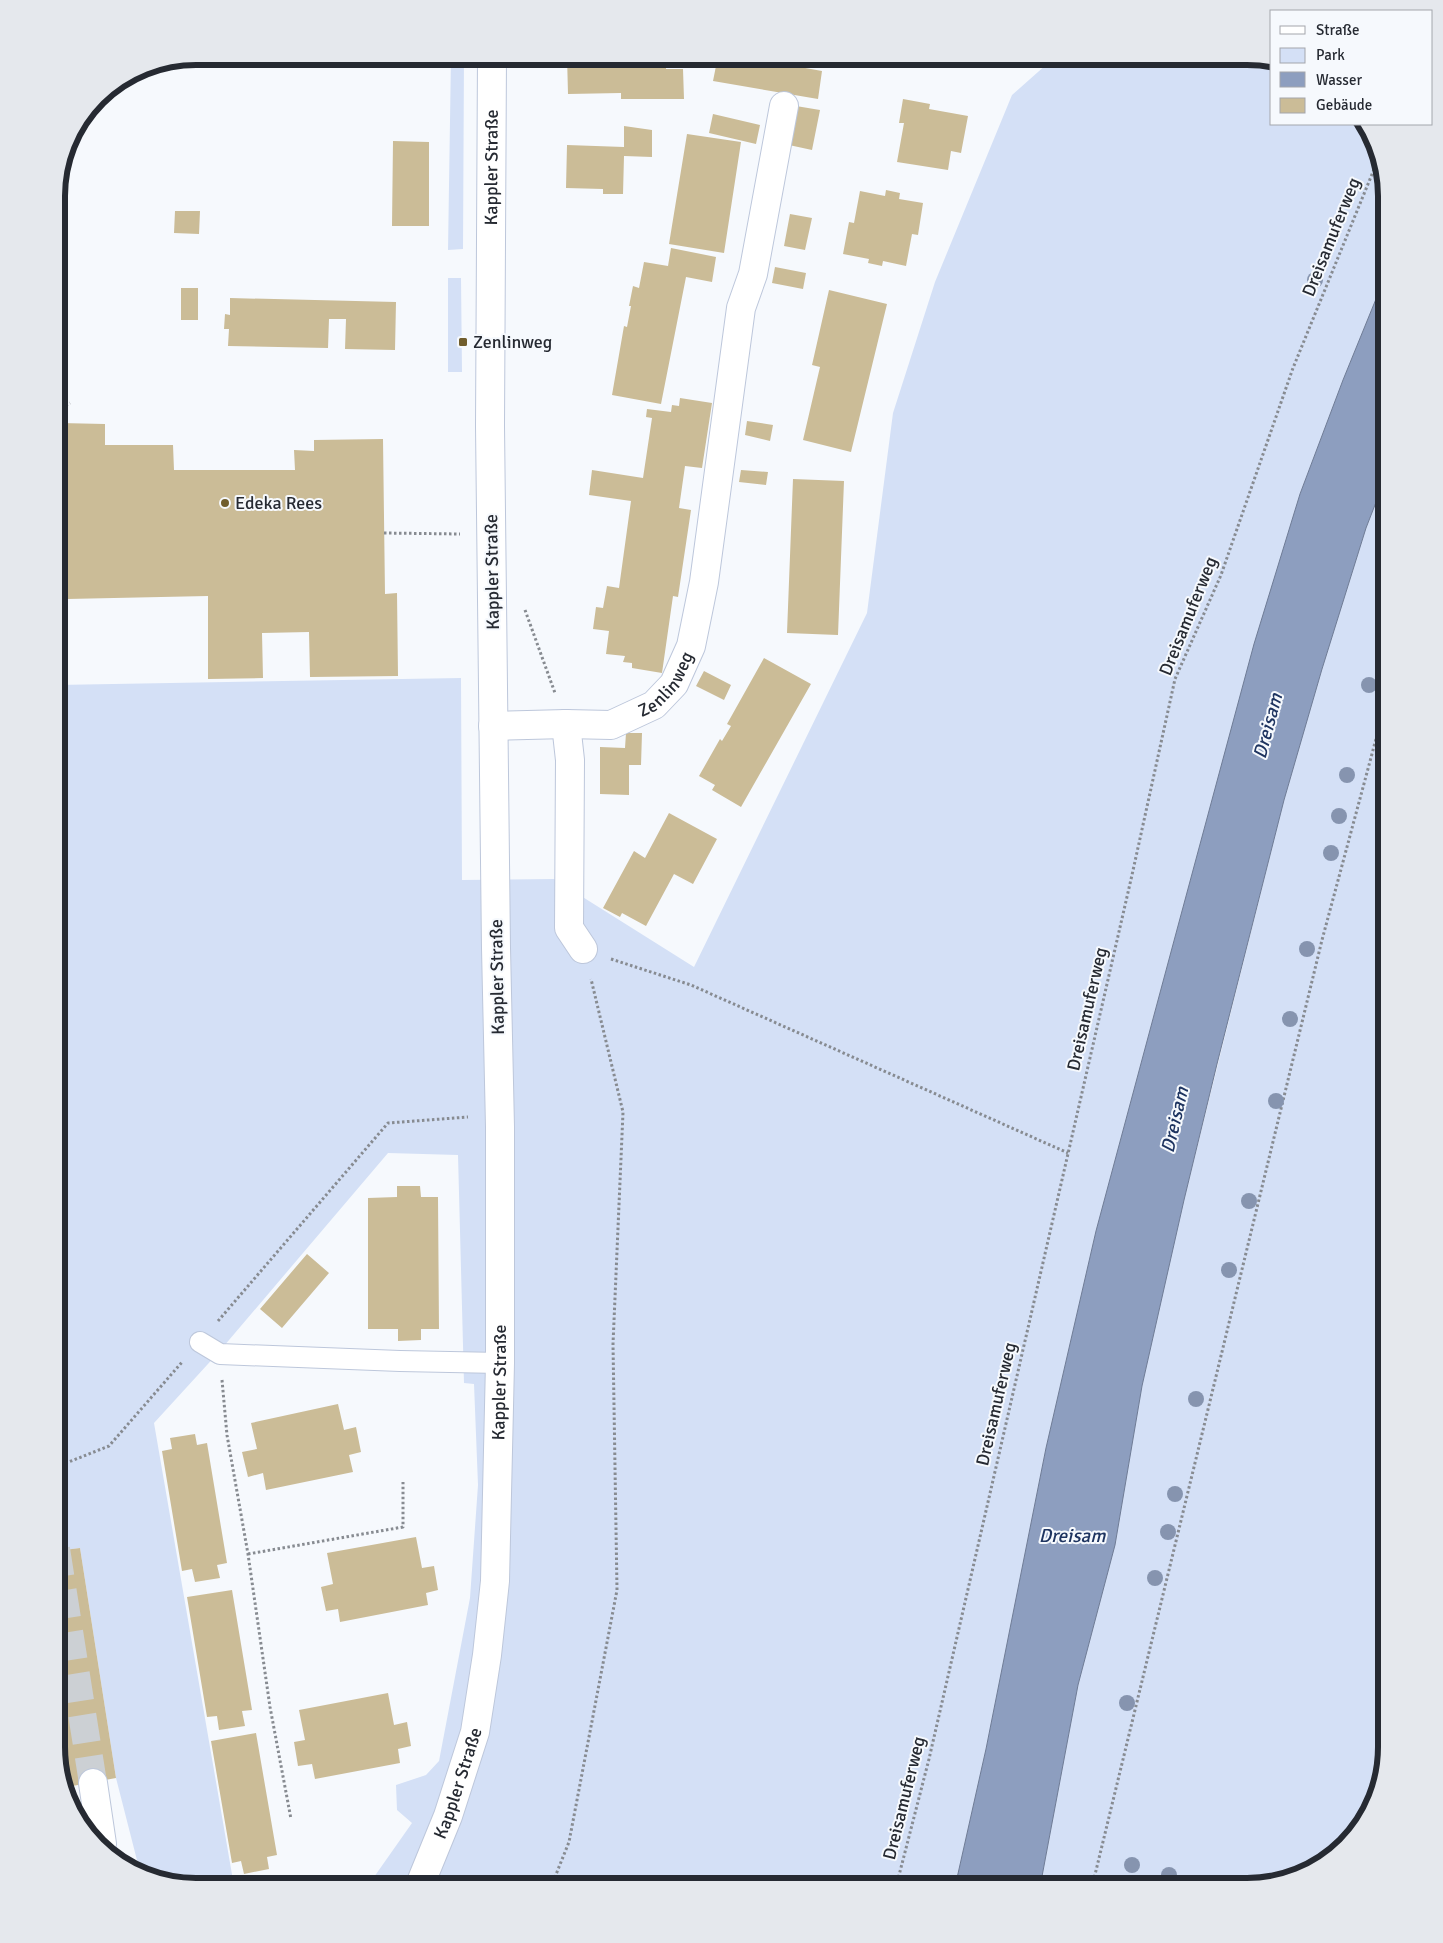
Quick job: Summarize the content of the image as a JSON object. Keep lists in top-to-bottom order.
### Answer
{
  "streets": {
    "main road": ["Kappler Straße", "Zenlinweg"],
    "path": ["Dreisamuferweg"]
  },
  "crossings": [
    ["Kappler Straße", "Zenlinweg"]
  ],
  "water": ["Dreisam"],
  "places": {
    "transit": ["Zenlinweg"],
    "other": ["Edeka Rees"]
  },
  "legend": [
    "Straße",
    "Park",
    "Wasser",
    "Gebäude"
  ]
}
